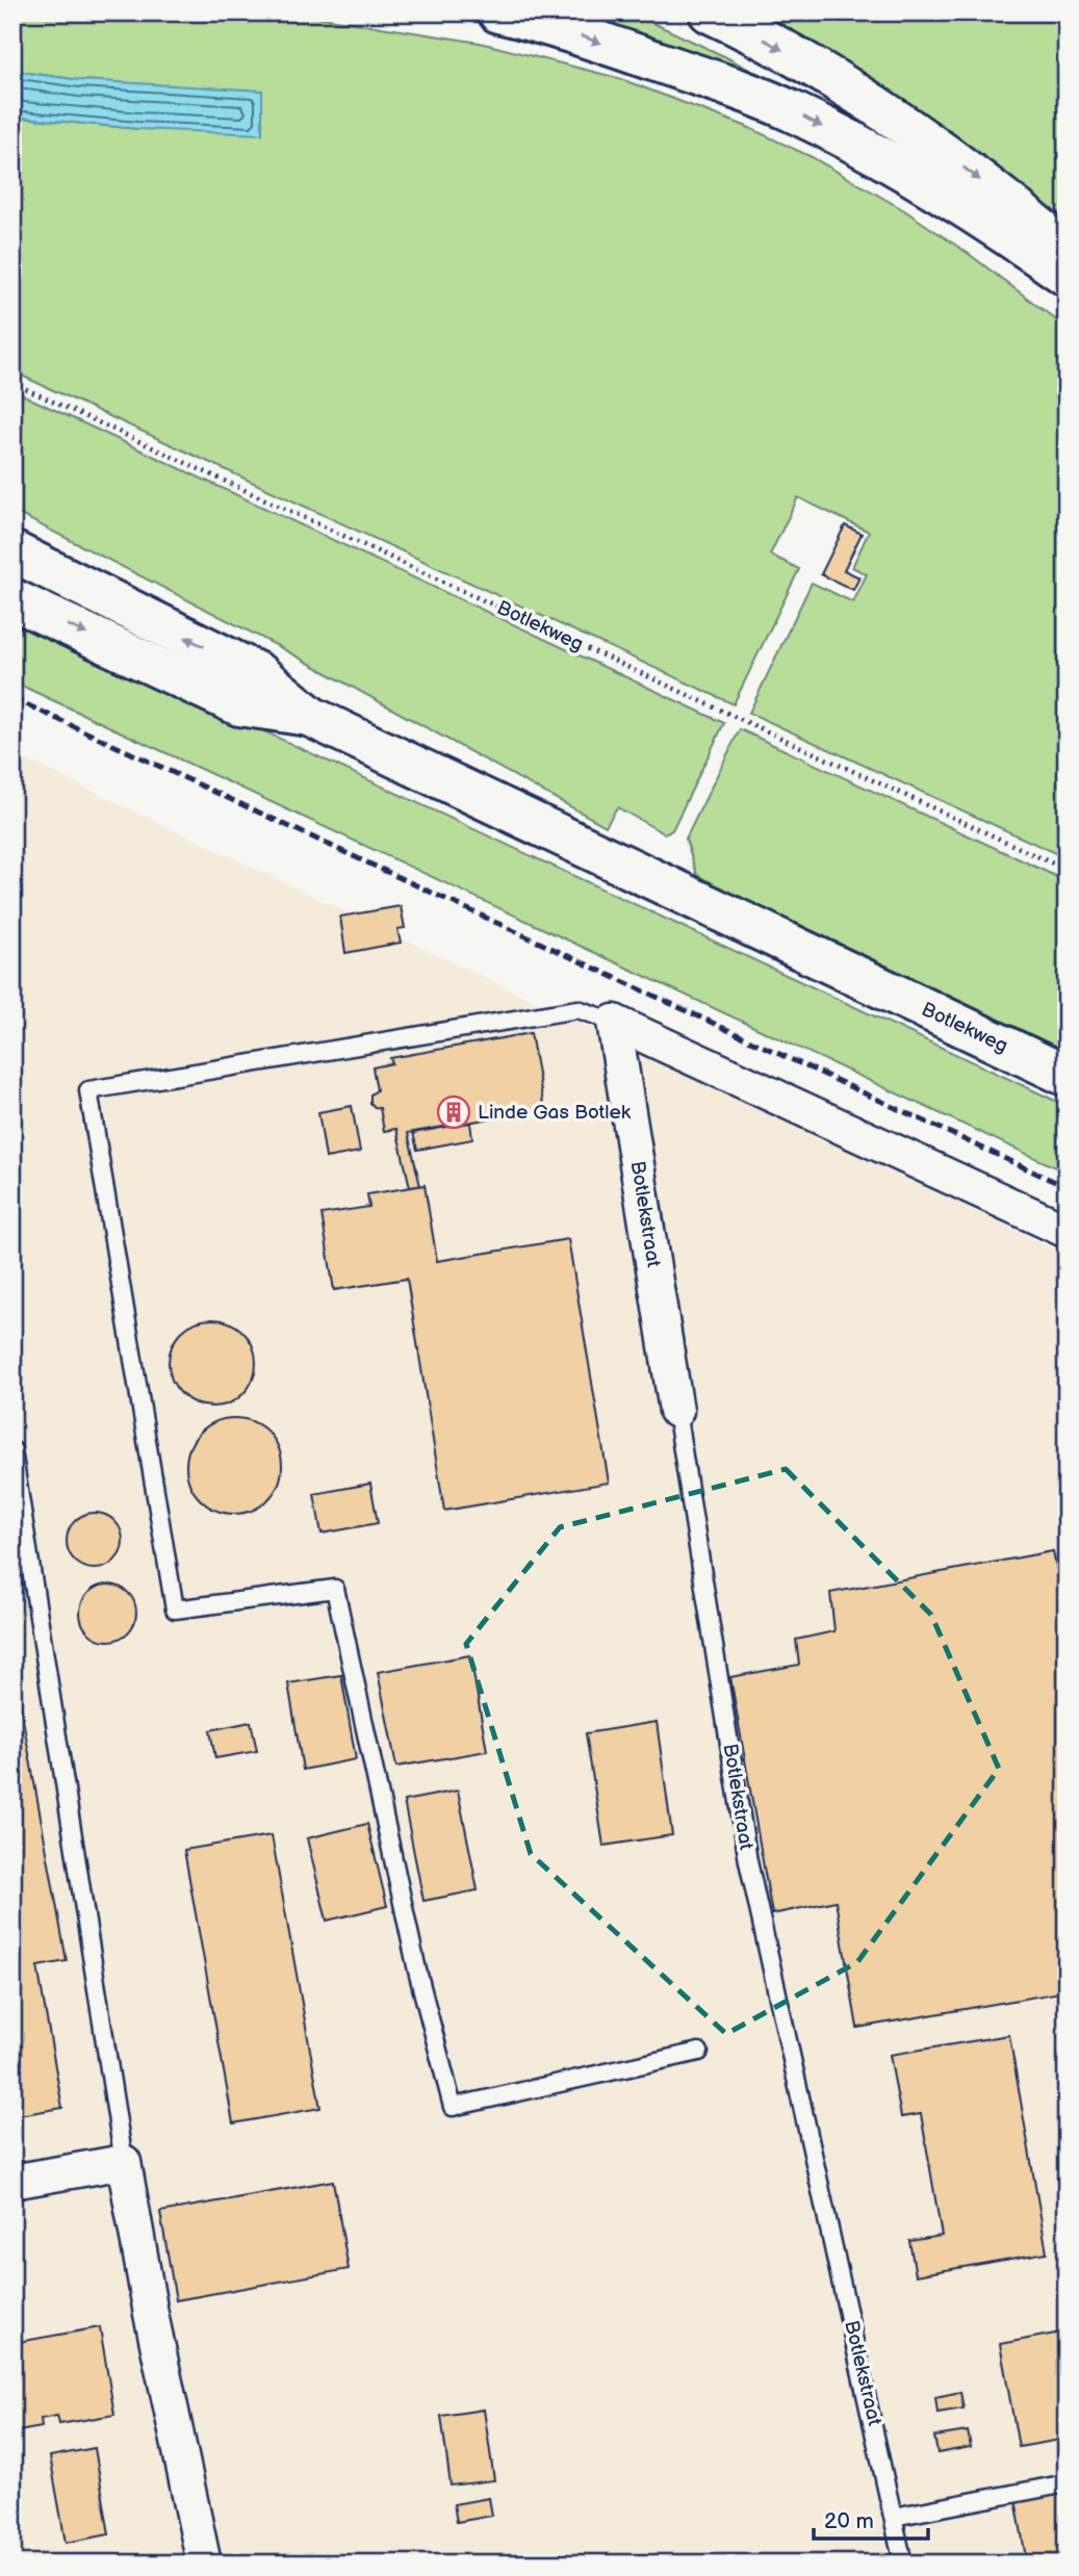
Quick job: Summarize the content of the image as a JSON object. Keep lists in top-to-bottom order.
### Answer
{
  "streets": {
    "main road": ["Botlekweg"],
    "street": ["Botlekstraat"]
  },
  "places": {
    "building": ["Linde Gas Botlek"]
  },
  "scale_bar": "20 m"
}
